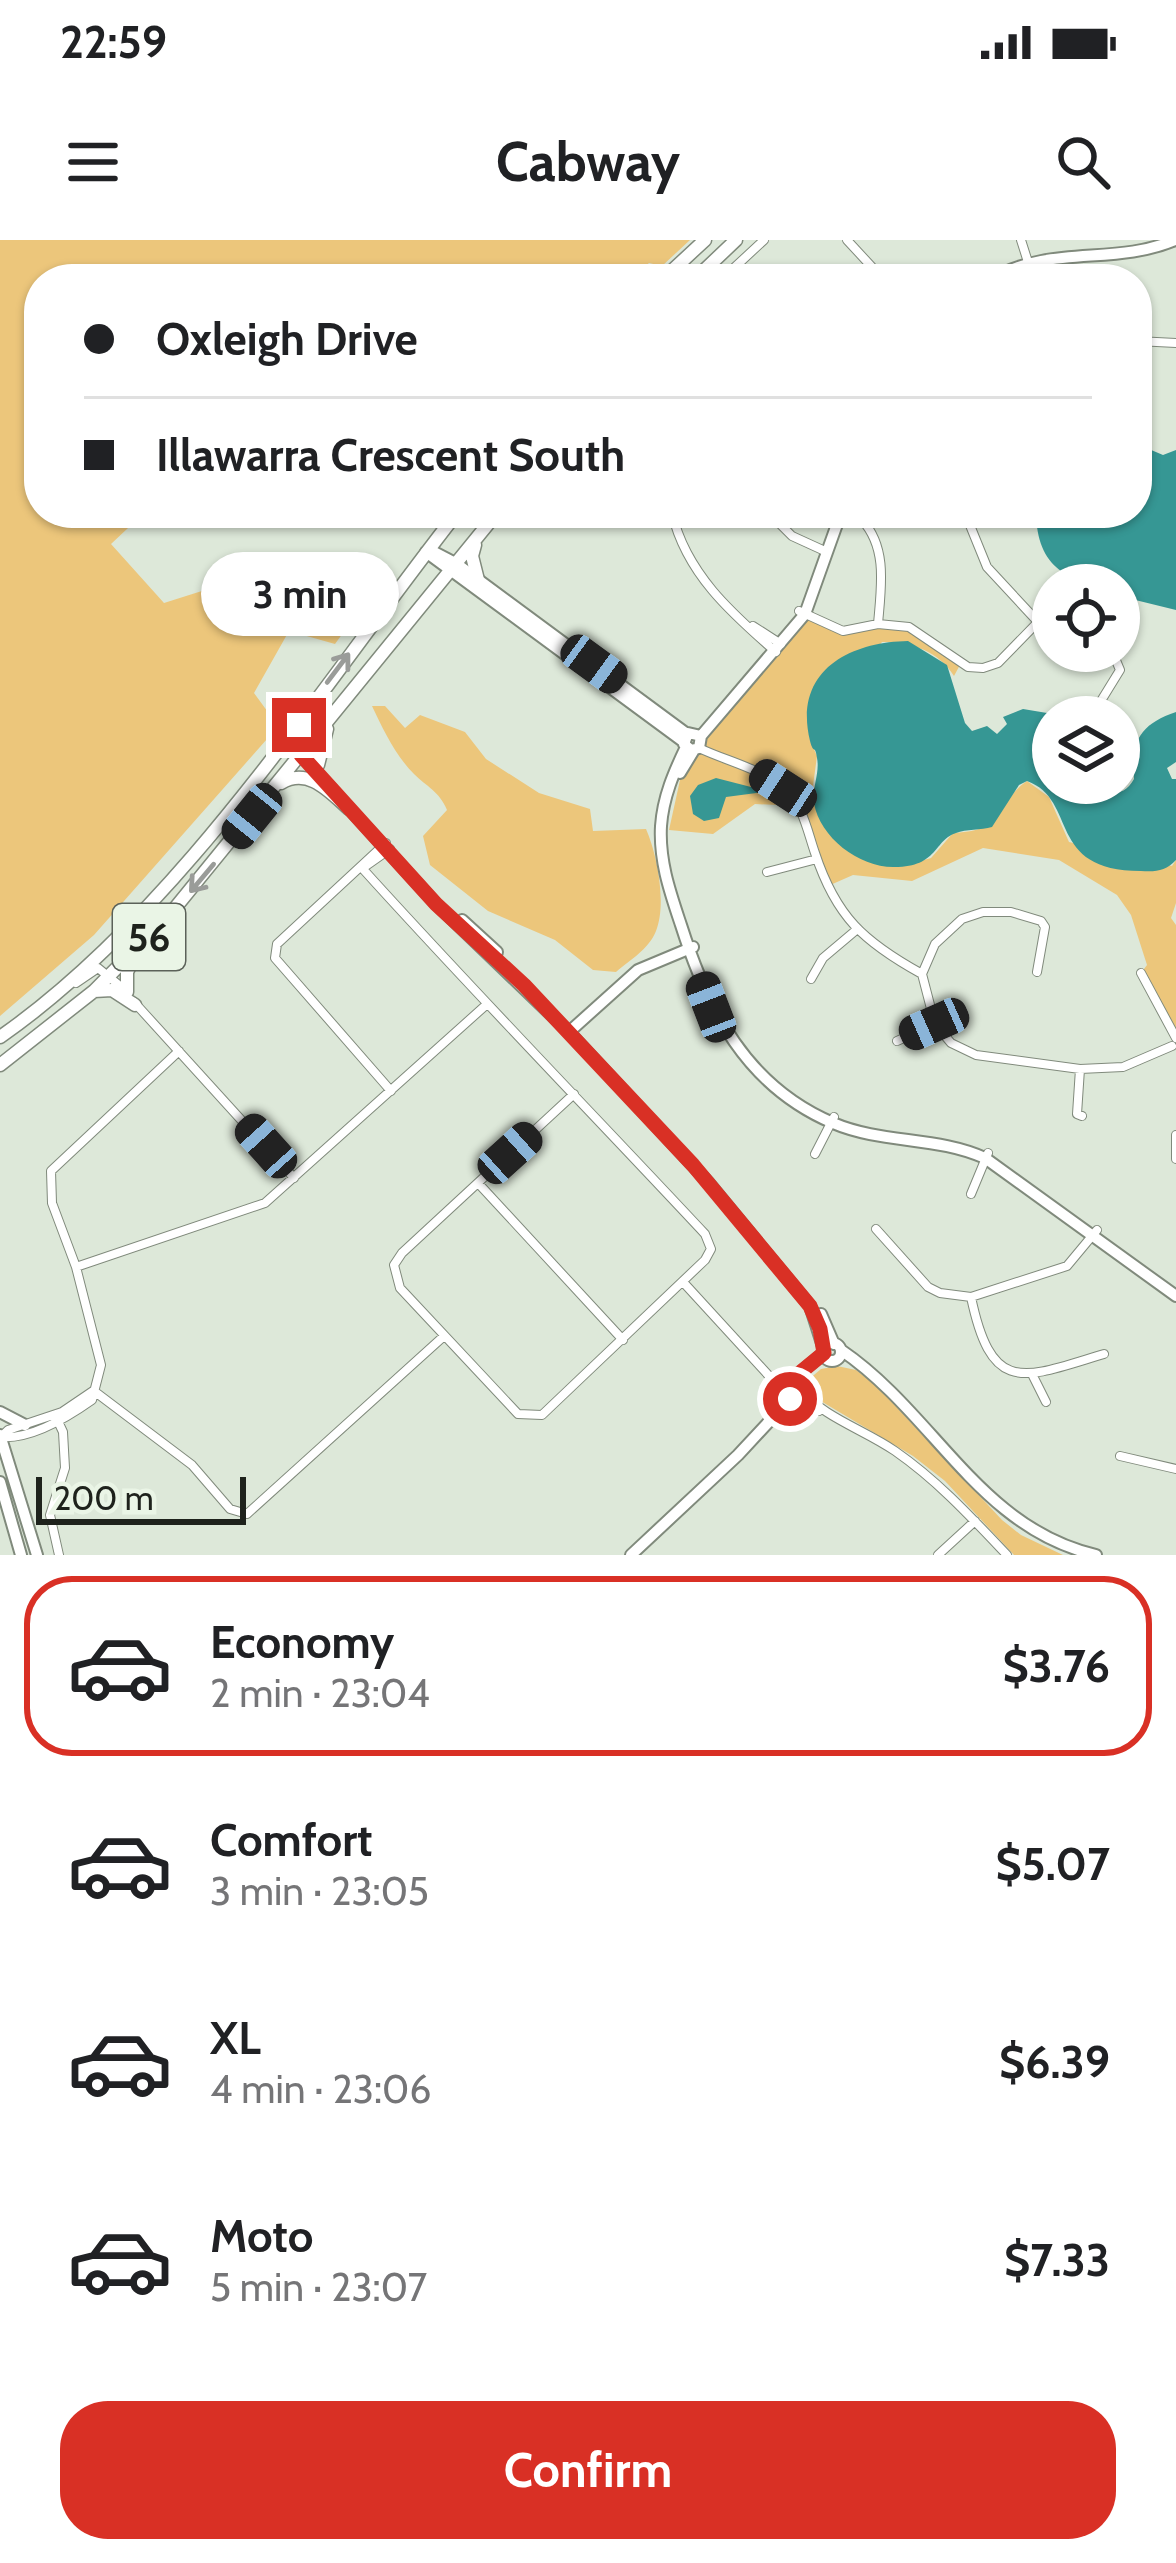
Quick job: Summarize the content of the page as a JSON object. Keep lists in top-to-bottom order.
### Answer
{
  "streets": {
    "main road": ["56"]
  },
  "scale_bar": "200 m",
  "page": {
    "status": "22:59",
    "header": "Cabway",
    "banner": ["Oxleigh Drive", "Illawarra Crescent South"],
    "bubble": "3 min",
    "scale": "200 m",
    "list": [
      {
        "name": "Economy",
        "note": "2 min · 23:04",
        "value": "$3.76"
      },
      {
        "name": "Comfort",
        "note": "3 min · 23:05",
        "value": "$5.07"
      },
      {
        "name": "XL",
        "note": "4 min · 23:06",
        "value": "$6.39"
      },
      {
        "name": "Moto",
        "note": "5 min · 23:07",
        "value": "$7.33"
      }
    ],
    "buttons": "Confirm"
  }
}
